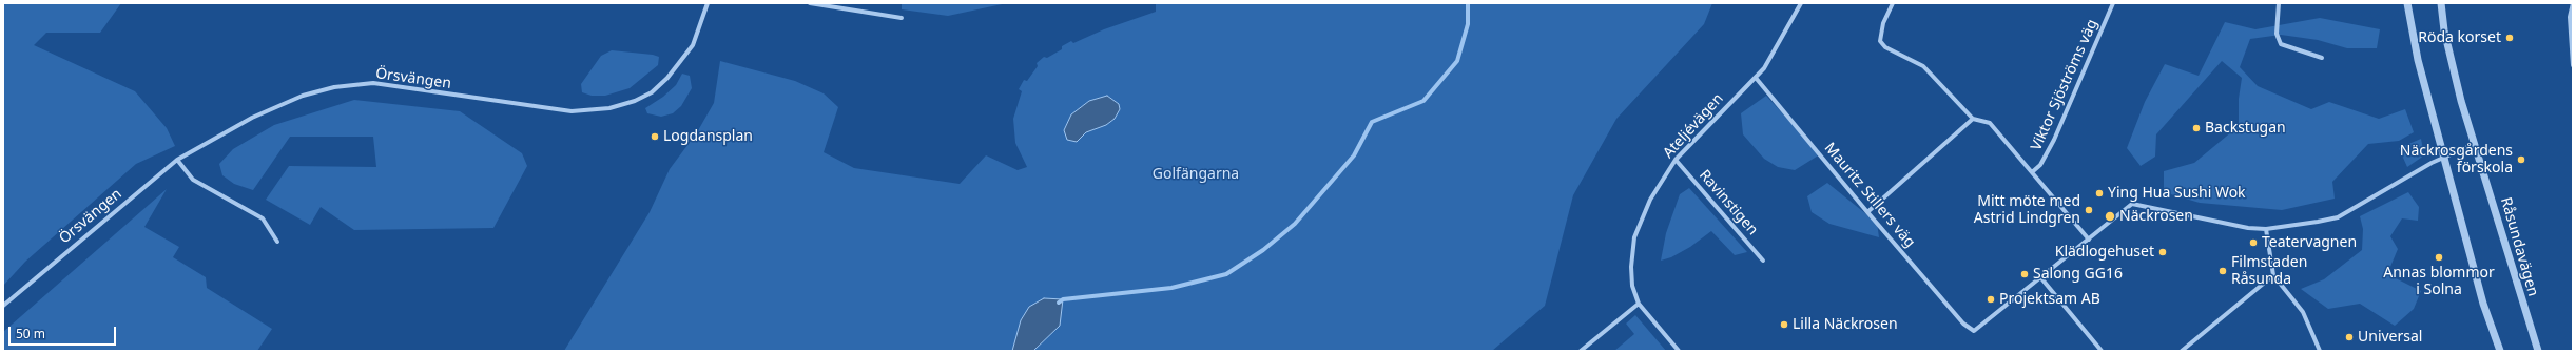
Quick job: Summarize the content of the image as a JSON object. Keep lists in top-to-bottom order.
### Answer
{
  "streets": {
    "street": [
      "Örsvängen",
      "Viktor Sjöströms väg",
      "Ateljévägen",
      "Mauritz Stillers väg",
      "Ravinstigen",
      "Råsundavägen"
    ]
  },
  "crossings": [
    ["Ateljévägen", "Mauritz Stillers väg"],
    ["Ateljévägen", "Ravinstigen"]
  ],
  "parks": ["Golfängarna"],
  "places": [
    "Röda korset",
    "Backstugan",
    "Logdansplan",
    "Näckrosgårdens förskola",
    "Ying Hua Sushi Wok",
    "Mitt möte med Astrid Lindgren",
    "Näckrosen",
    "Teatervagnen",
    "Klädlogehuset",
    "Annas blommor i Solna",
    "Filmstaden Råsunda",
    "Salong GG16",
    "Projektsam AB",
    "Lilla Näckrosen",
    "Universal"
  ],
  "scale_bar": "50 m"
}
